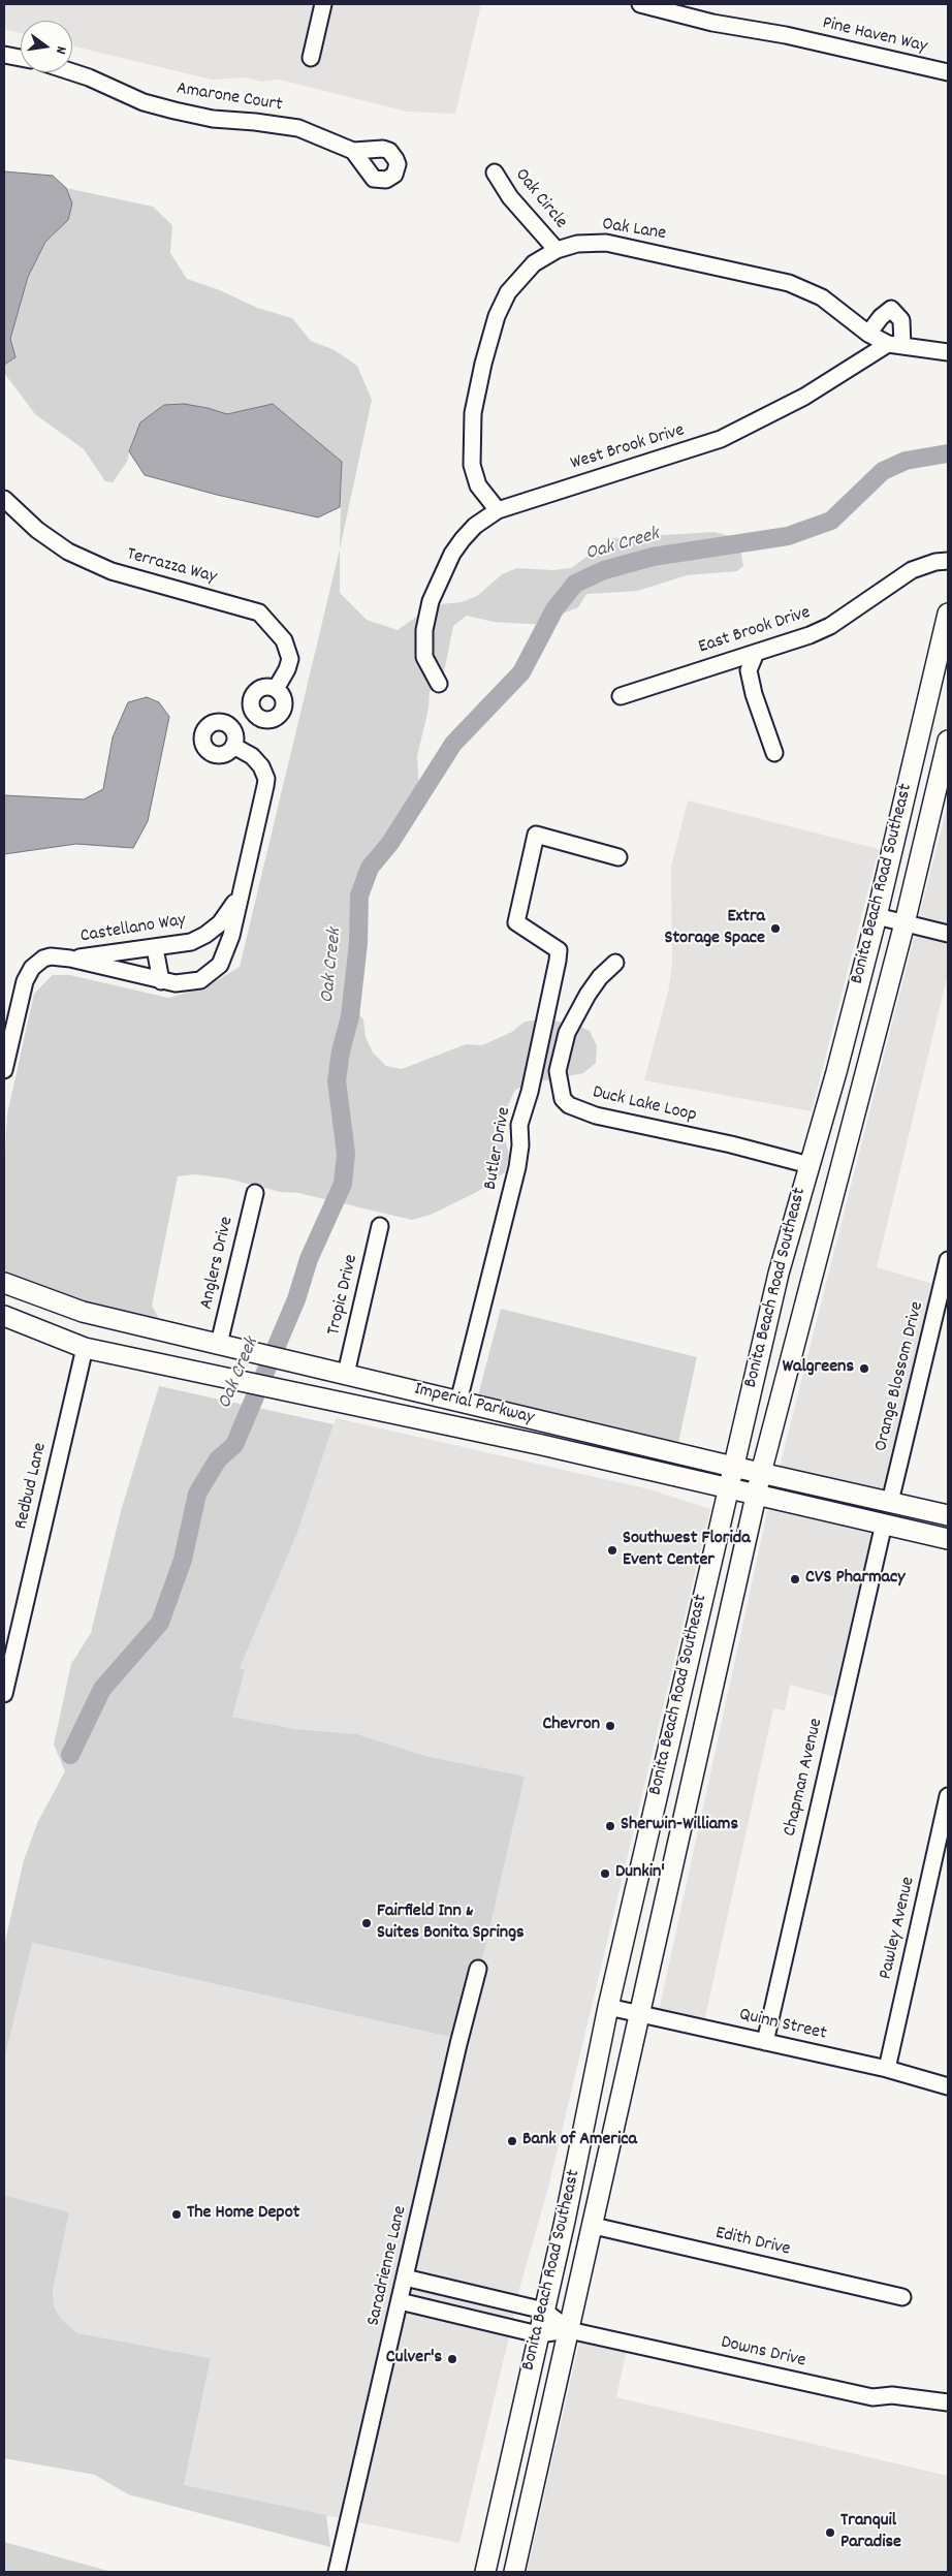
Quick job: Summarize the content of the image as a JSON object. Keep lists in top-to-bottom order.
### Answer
{
  "streets": {
    "main road": ["Bonita Beach Road Southeast", "Imperial Parkway"],
    "street": [
      "Pine Haven Way",
      "Amarone Court",
      "Oak Circle",
      "Oak Lane",
      "West Brook Drive",
      "Terrazza Way",
      "East Brook Drive",
      "Castellano Way",
      "Duck Lake Loop",
      "Butler Drive",
      "Anglers Drive",
      "Tropic Drive",
      "Orange Blossom Drive",
      "Redbud Lane",
      "Chapman Avenue",
      "Pawley Avenue",
      "Quinn Street",
      "Edith Drive",
      "Saradrienne Lane",
      "Downs Drive"
    ]
  },
  "crossings": [
    ["Oak Circle", "Oak Lane"],
    ["Oak Lane", "West Brook Drive"],
    ["Bonita Beach Road Southeast", "Duck Lake Loop"],
    ["Bonita Beach Road Southeast", "Imperial Parkway"],
    ["Bonita Beach Road Southeast", "Quinn Street"],
    ["Bonita Beach Road Southeast", "Edith Drive"],
    ["Bonita Beach Road Southeast", "Downs Drive"],
    ["Butler Drive", "Imperial Parkway"],
    ["Anglers Drive", "Imperial Parkway"],
    ["Tropic Drive", "Imperial Parkway"],
    ["Orange Blossom Drive", "Imperial Parkway"],
    ["Imperial Parkway", "Redbud Lane"],
    ["Imperial Parkway", "Chapman Avenue"],
    ["Chapman Avenue", "Quinn Street"],
    ["Pawley Avenue", "Quinn Street"]
  ],
  "water": ["Oak Creek"],
  "places": [
    "Extra Storage Space",
    "Walgreens",
    "Southwest Florida Event Center",
    "CVS Pharmacy",
    "Chevron",
    "Sherwin-Williams",
    "Dunkin'",
    "Fairfield Inn & Suites Bonita Springs",
    "Bank of America",
    "The Home Depot",
    "Culver's",
    "Tranquil Paradise"
  ],
  "north": "right"
}
